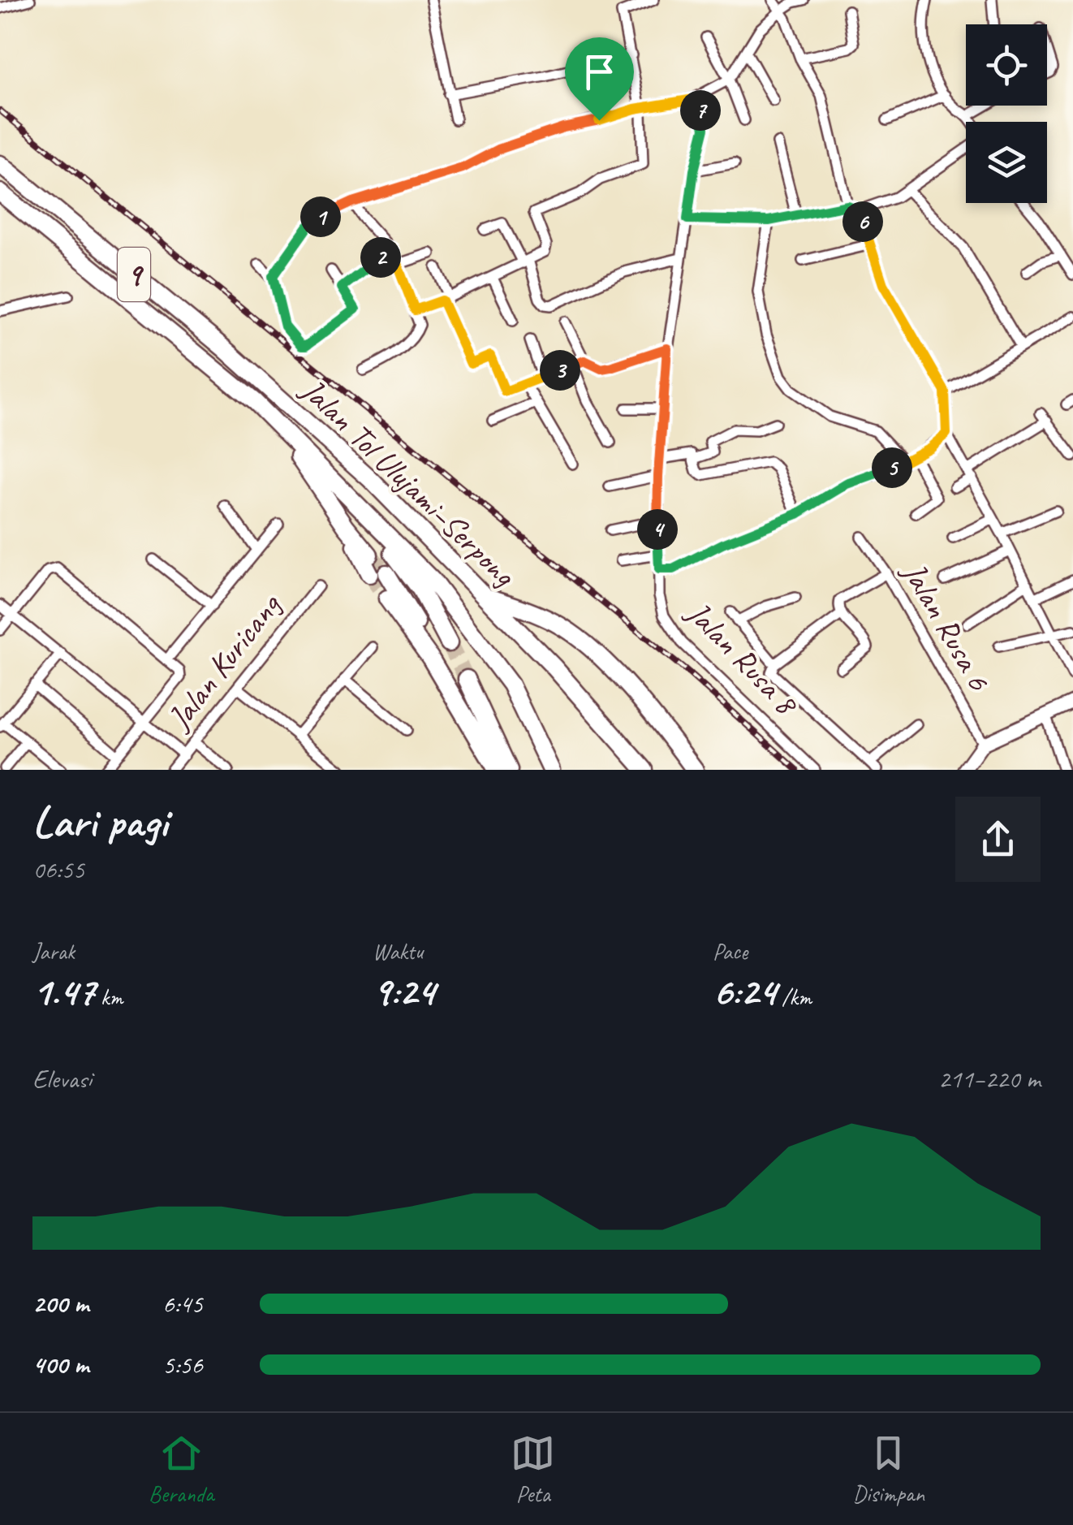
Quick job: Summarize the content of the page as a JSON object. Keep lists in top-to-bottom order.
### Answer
{
  "streets": {
    "highway": ["9", "Jalan Tol Ulujami–Serpong"],
    "street": ["Jalan Rusa 6", "Jalan Rusa 8", "Jalan Kuricang"]
  },
  "page": {
    "pins": [
      "7",
      "1",
      "6",
      "2",
      "3",
      "5",
      "4"
    ],
    "heading": ["Lari pagi", "06:55"],
    "stats": [
      ["Jarak", "1.47 km"],
      ["Waktu", "9:24"],
      ["Pace", "6:24 /km"]
    ],
    "chart": ["Elevasi", "211–220 m"],
    "list": [
      {
        "name": "200 m",
        "note": "6:45"
      },
      {
        "name": "400 m",
        "note": "5:56"
      }
    ],
    "tabs": ["Beranda", "Peta", "Disimpan"]
  }
}
